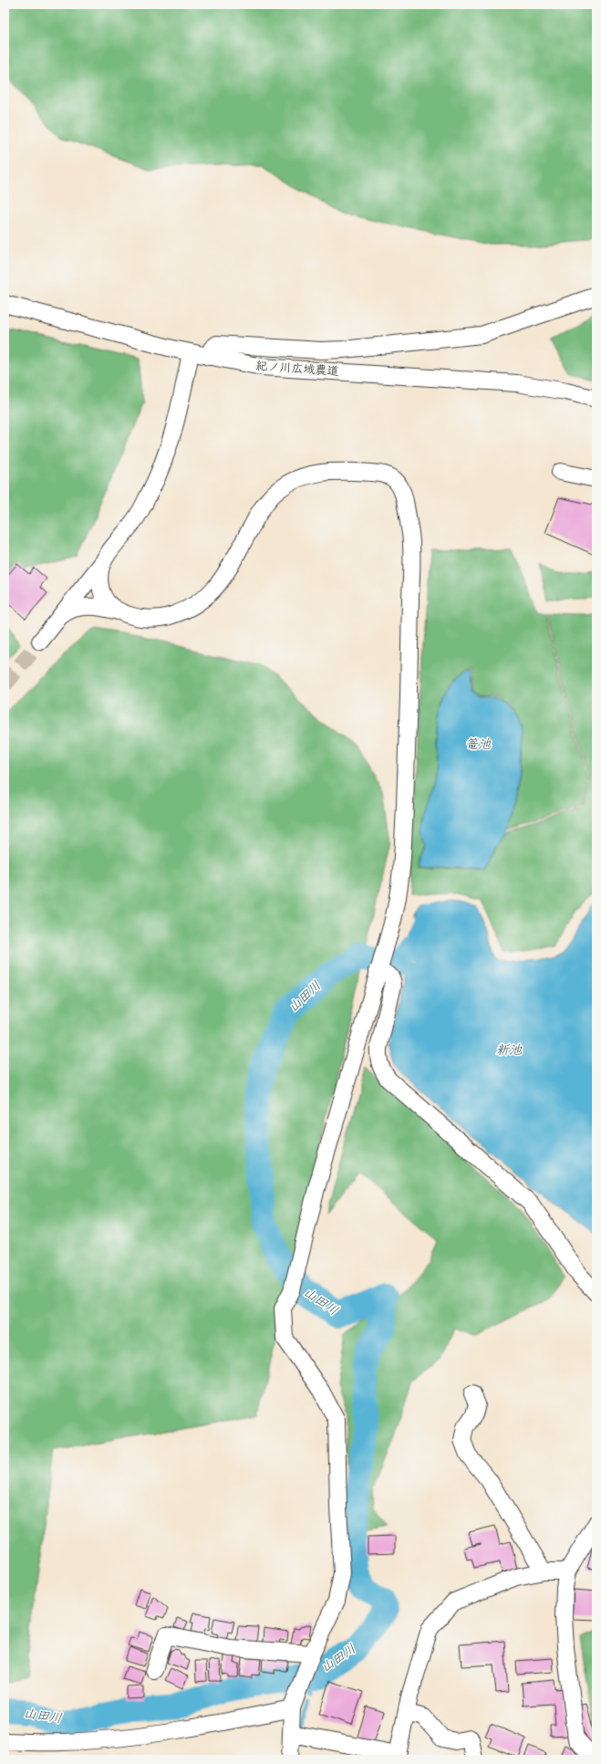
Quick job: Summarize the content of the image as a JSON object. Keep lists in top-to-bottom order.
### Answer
{
  "streets": {
    "street": ["紀ノ川広域農道"]
  },
  "water": ["篭池", "山田川", "新池"]
}
